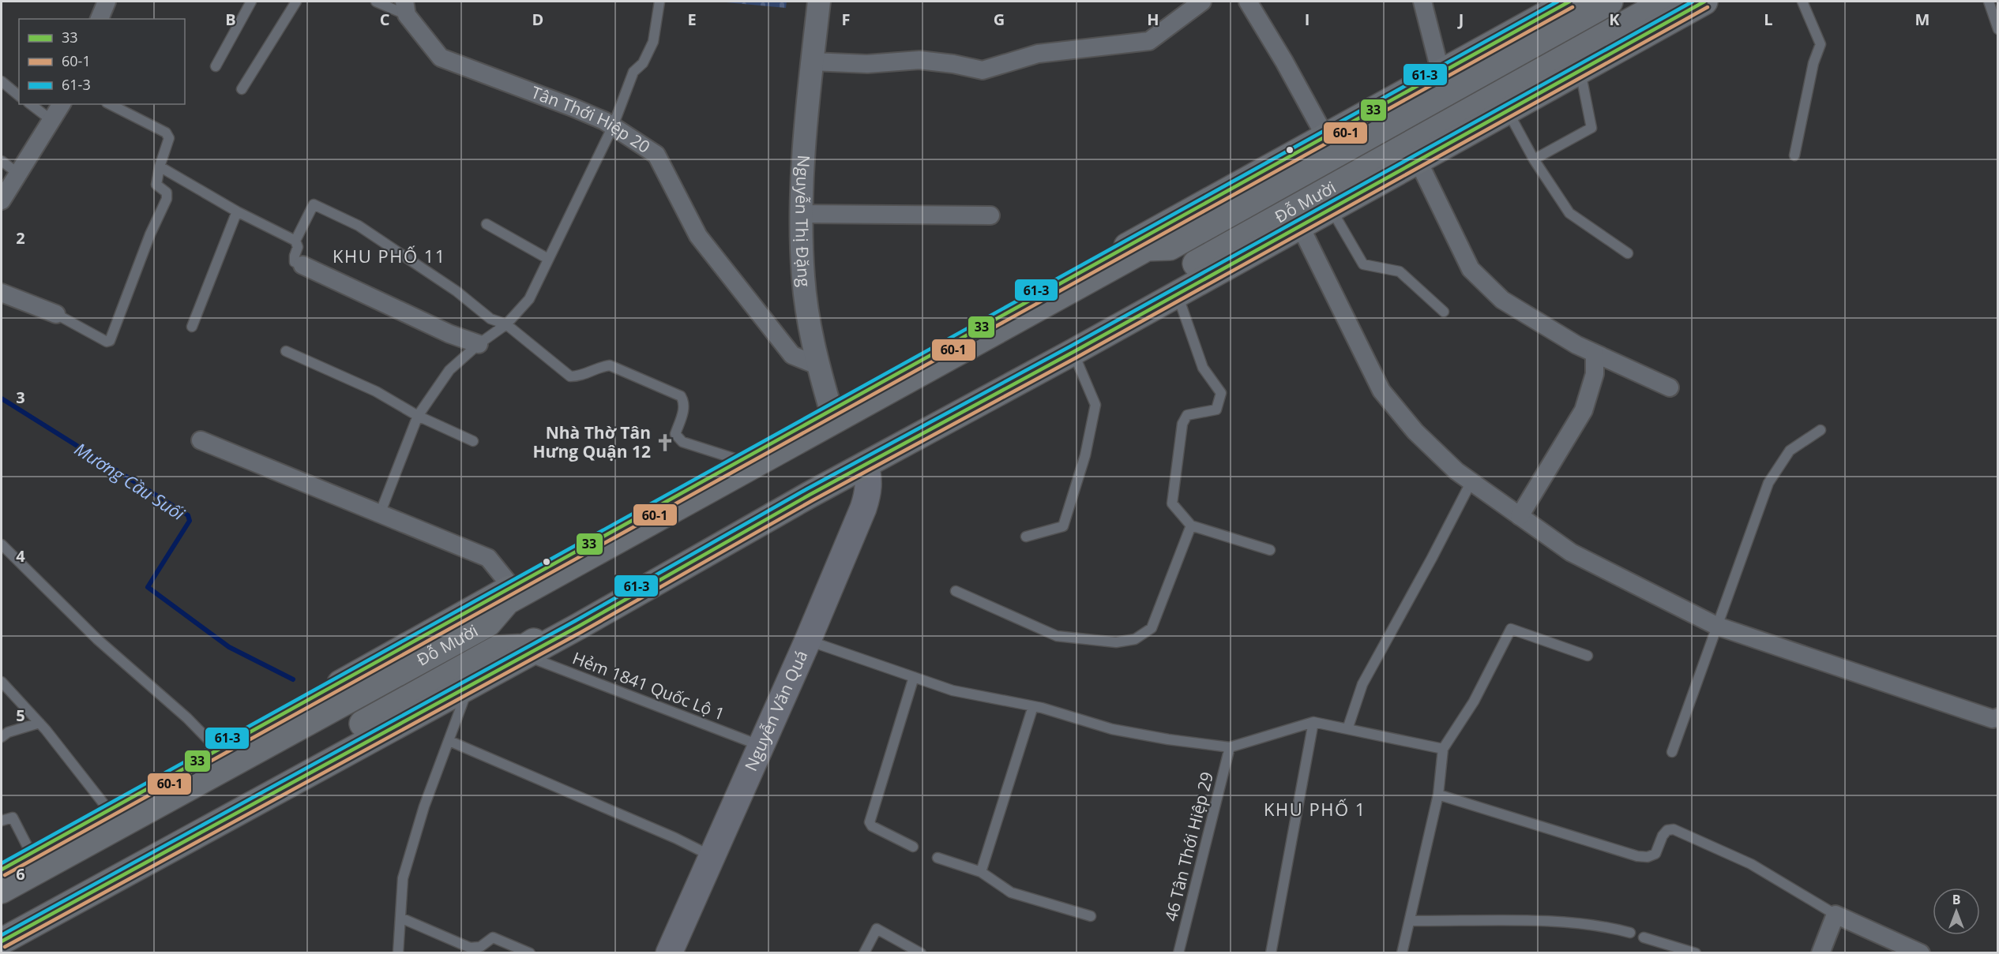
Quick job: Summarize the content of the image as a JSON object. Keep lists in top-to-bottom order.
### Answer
{
  "streets": {
    "highway": ["Đỗ Mười"],
    "main road": ["Nguyễn Văn Quá"],
    "street": ["Tân Thới Hiệp 20", "Nguyễn Thị Đặng"],
    "lane": ["Hẻm 1841 Quốc Lộ 1", "46 Tân Thới Hiệp 29"]
  },
  "crossings": [
    ["Tân Thới Hiệp 20", "Nguyễn Thị Đặng"],
    ["Đỗ Mười", "Nguyễn Thị Đặng"],
    ["Đỗ Mười", "Hẻm 1841 Quốc Lộ 1"],
    ["Đỗ Mười", "Nguyễn Văn Quá"],
    ["Hẻm 1841 Quốc Lộ 1", "Nguyễn Văn Quá"]
  ],
  "districts": ["KHU PHỐ 11", "KHU PHỐ 1"],
  "water": ["Mương Cầu Suối"],
  "places": {
    "church": ["Nhà Thờ Tân Hưng Quận 12"]
  },
  "lines": ["transit line 33", "transit line 61-3", "transit line 60-1"],
  "legend": ["33", "60-1", "61-3"],
  "north": "top",
  "grid": {
    "columns": [
      "B",
      "C",
      "D",
      "E",
      "F",
      "G",
      "H",
      "I",
      "J",
      "K",
      "L",
      "M"
    ],
    "rows": [
      "2",
      "3",
      "4",
      "5",
      "6"
    ]
  }
}
